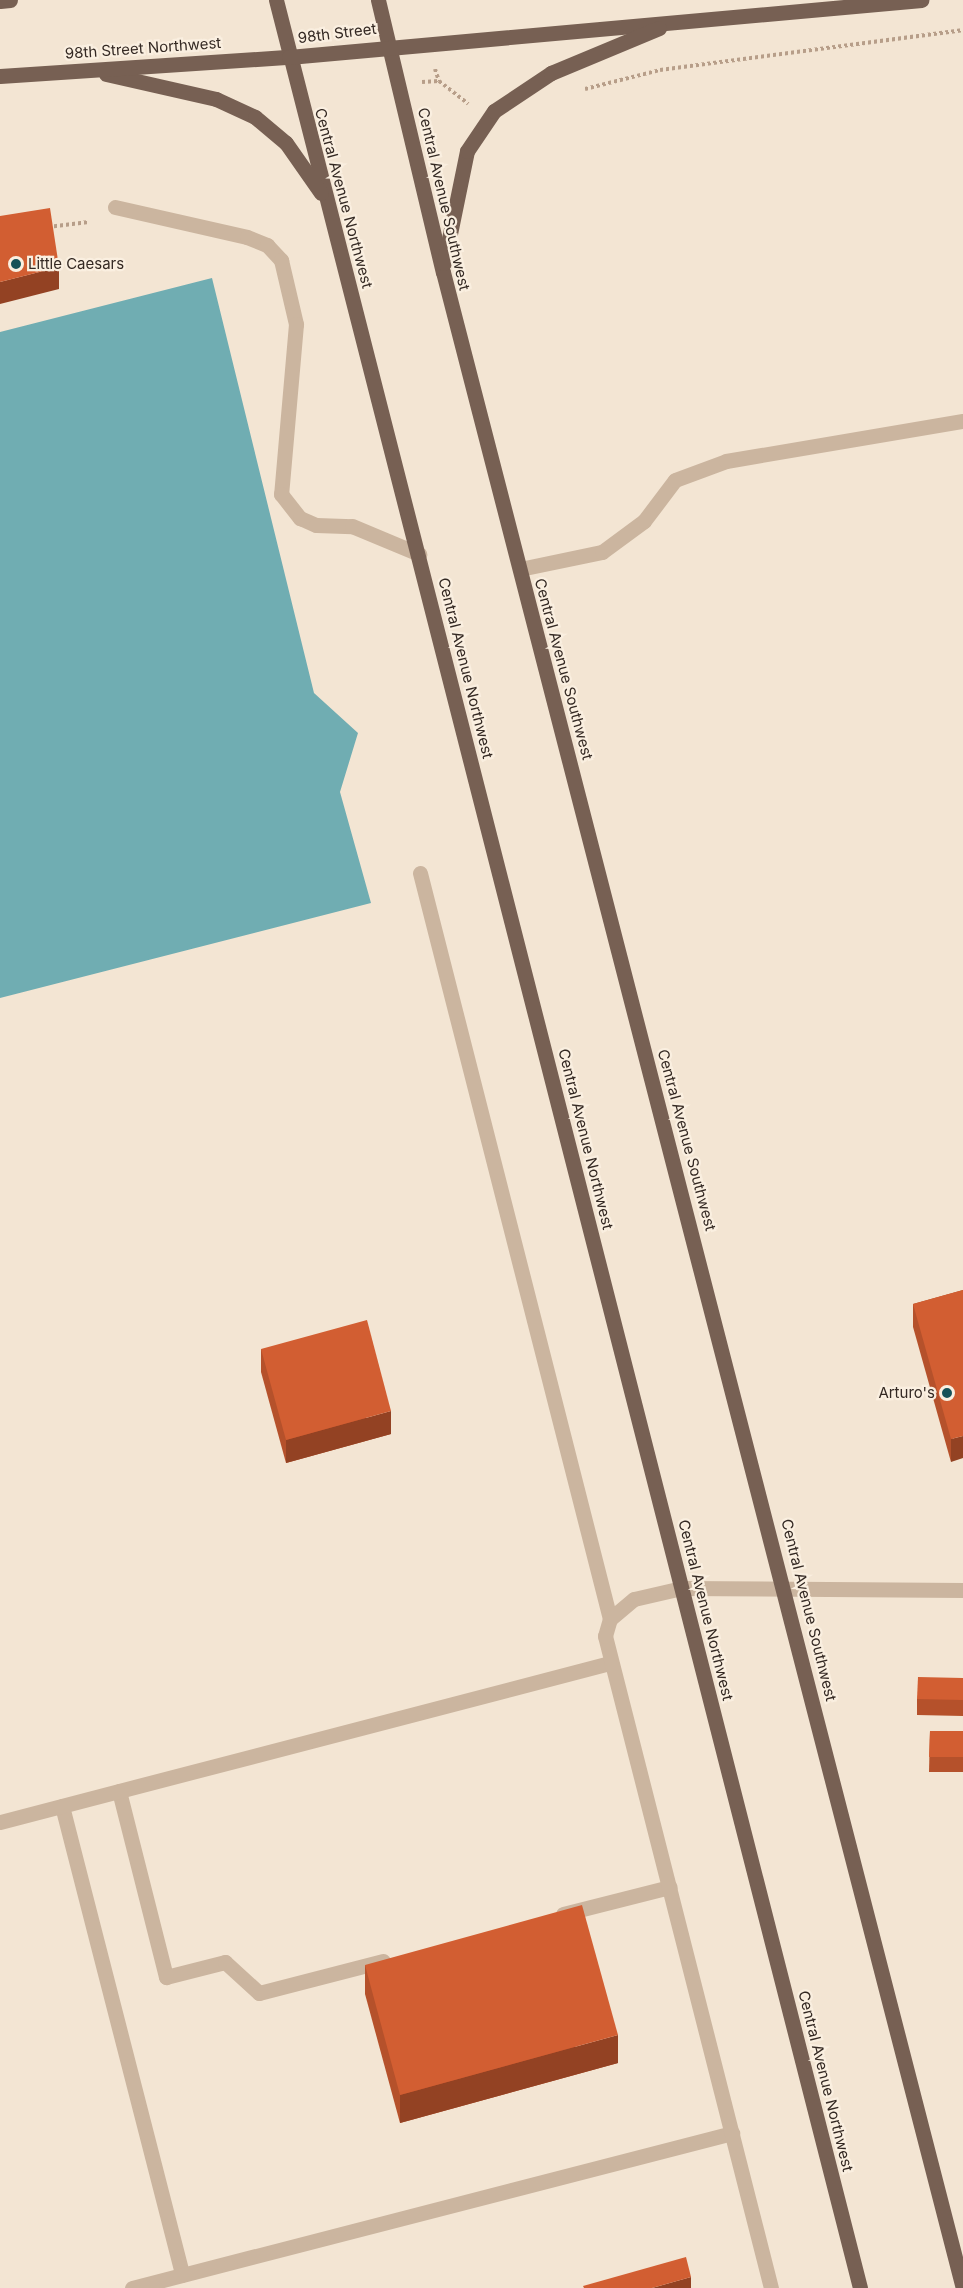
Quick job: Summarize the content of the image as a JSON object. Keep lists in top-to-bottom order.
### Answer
{
  "streets": {
    "main road": [
      "98th Street",
      "98th Street Northwest",
      "Central Avenue Northwest",
      "Central Avenue Southwest"
    ]
  },
  "crossings": [
    ["98th Street", "98th Street Northwest"],
    ["98th Street", "Central Avenue Northwest"],
    ["98th Street", "Central Avenue Southwest"],
    ["98th Street Northwest", "Central Avenue Northwest"]
  ],
  "places": ["Little Caesars", "Arturo's"]
}
